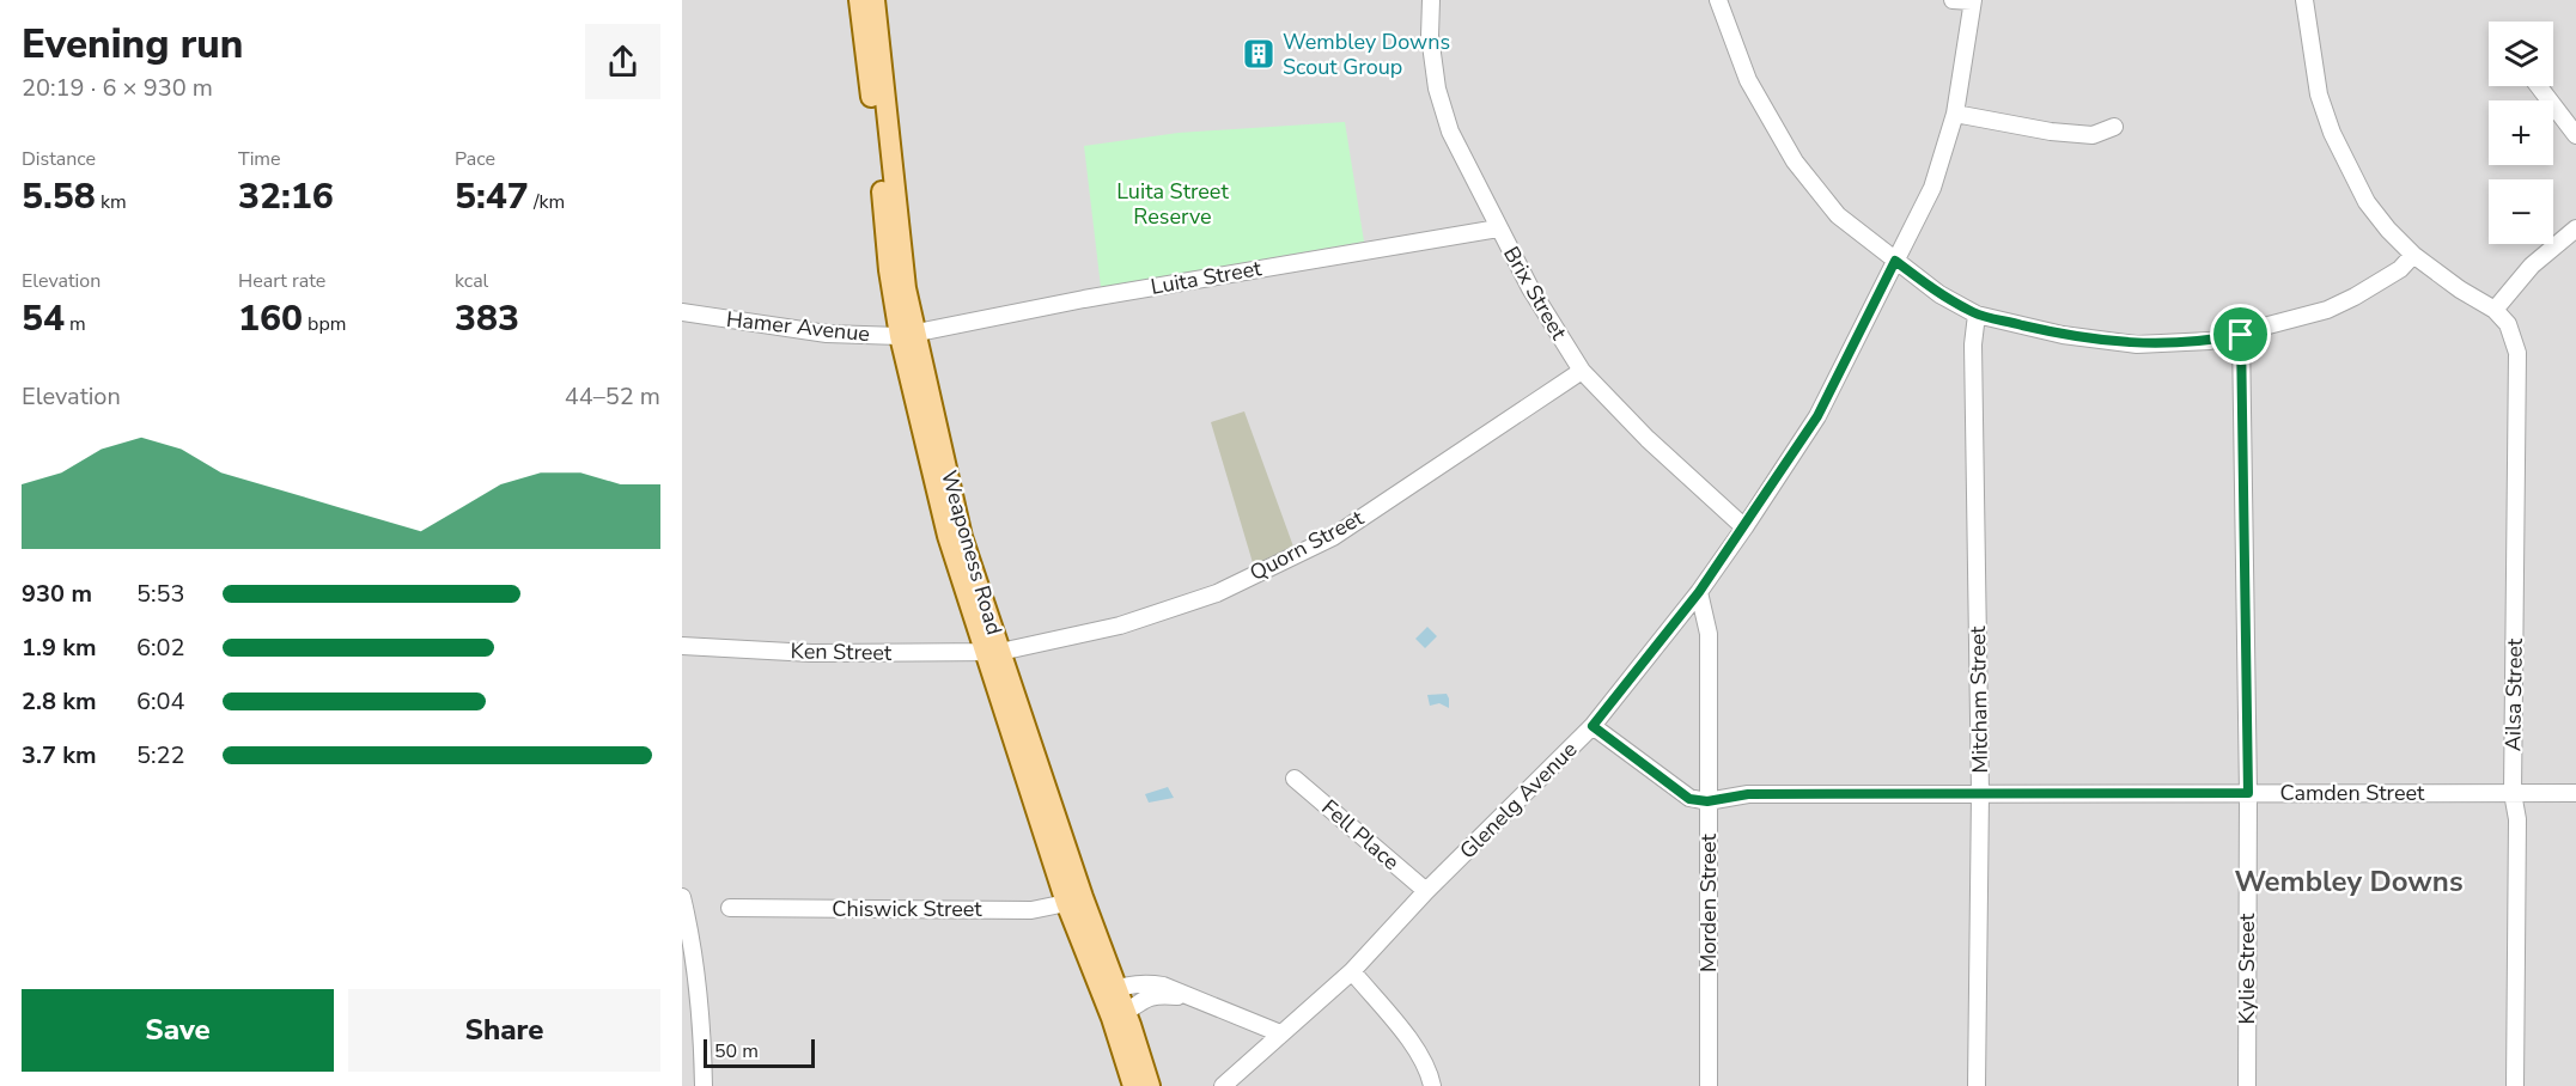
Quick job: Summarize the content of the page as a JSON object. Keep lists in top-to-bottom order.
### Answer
{
  "streets": {
    "main road": ["Weaponess Road"],
    "street": [
      "Luita Street",
      "Brix Street",
      "Hamer Avenue",
      "Quorn Street",
      "Ken Street",
      "Ailsa Street",
      "Mitcham Street",
      "Camden Street",
      "Glenelg Avenue",
      "Fell Place",
      "Morden Street",
      "Chiswick Street",
      "Kylie Street"
    ]
  },
  "crossings": [
    ["Luita Street", "Brix Street"],
    ["Luita Street", "Hamer Avenue"],
    ["Luita Street", "Weaponess Road"],
    ["Brix Street", "Quorn Street"],
    ["Brix Street", "Glenelg Avenue"],
    ["Hamer Avenue", "Weaponess Road"],
    ["Quorn Street", "Weaponess Road"],
    ["Quorn Street", "Ken Street"],
    ["Weaponess Road", "Ken Street"],
    ["Weaponess Road", "Chiswick Street"],
    ["Ailsa Street", "Camden Street"],
    ["Mitcham Street", "Camden Street"],
    ["Camden Street", "Morden Street"],
    ["Camden Street", "Kylie Street"],
    ["Glenelg Avenue", "Fell Place"],
    ["Glenelg Avenue", "Morden Street"]
  ],
  "districts": ["Wembley Downs"],
  "parks": ["Luita Street Reserve"],
  "places": {
    "building": ["Wembley Downs Scout Group"]
  },
  "scale_bar": "50 m",
  "page": {
    "heading": ["Evening run", "20:19 · 6 × 930 m"],
    "map_buttons": ["+", "−"],
    "stats": [
      ["Distance", "5.58 km"],
      ["Time", "32:16"],
      ["Pace", "5:47 /km"],
      ["Elevation", "54 m"],
      ["Heart rate", "160 bpm"],
      ["kcal", "383"]
    ],
    "chart": ["Elevation", "44–52 m"],
    "list": [
      {
        "name": "930 m",
        "note": "5:53"
      },
      {
        "name": "1.9 km",
        "note": "6:02"
      },
      {
        "name": "2.8 km",
        "note": "6:04"
      },
      {
        "name": "3.7 km",
        "note": "5:22"
      }
    ],
    "buttons": ["Save", "Share"],
    "scale": "50 m"
  }
}
